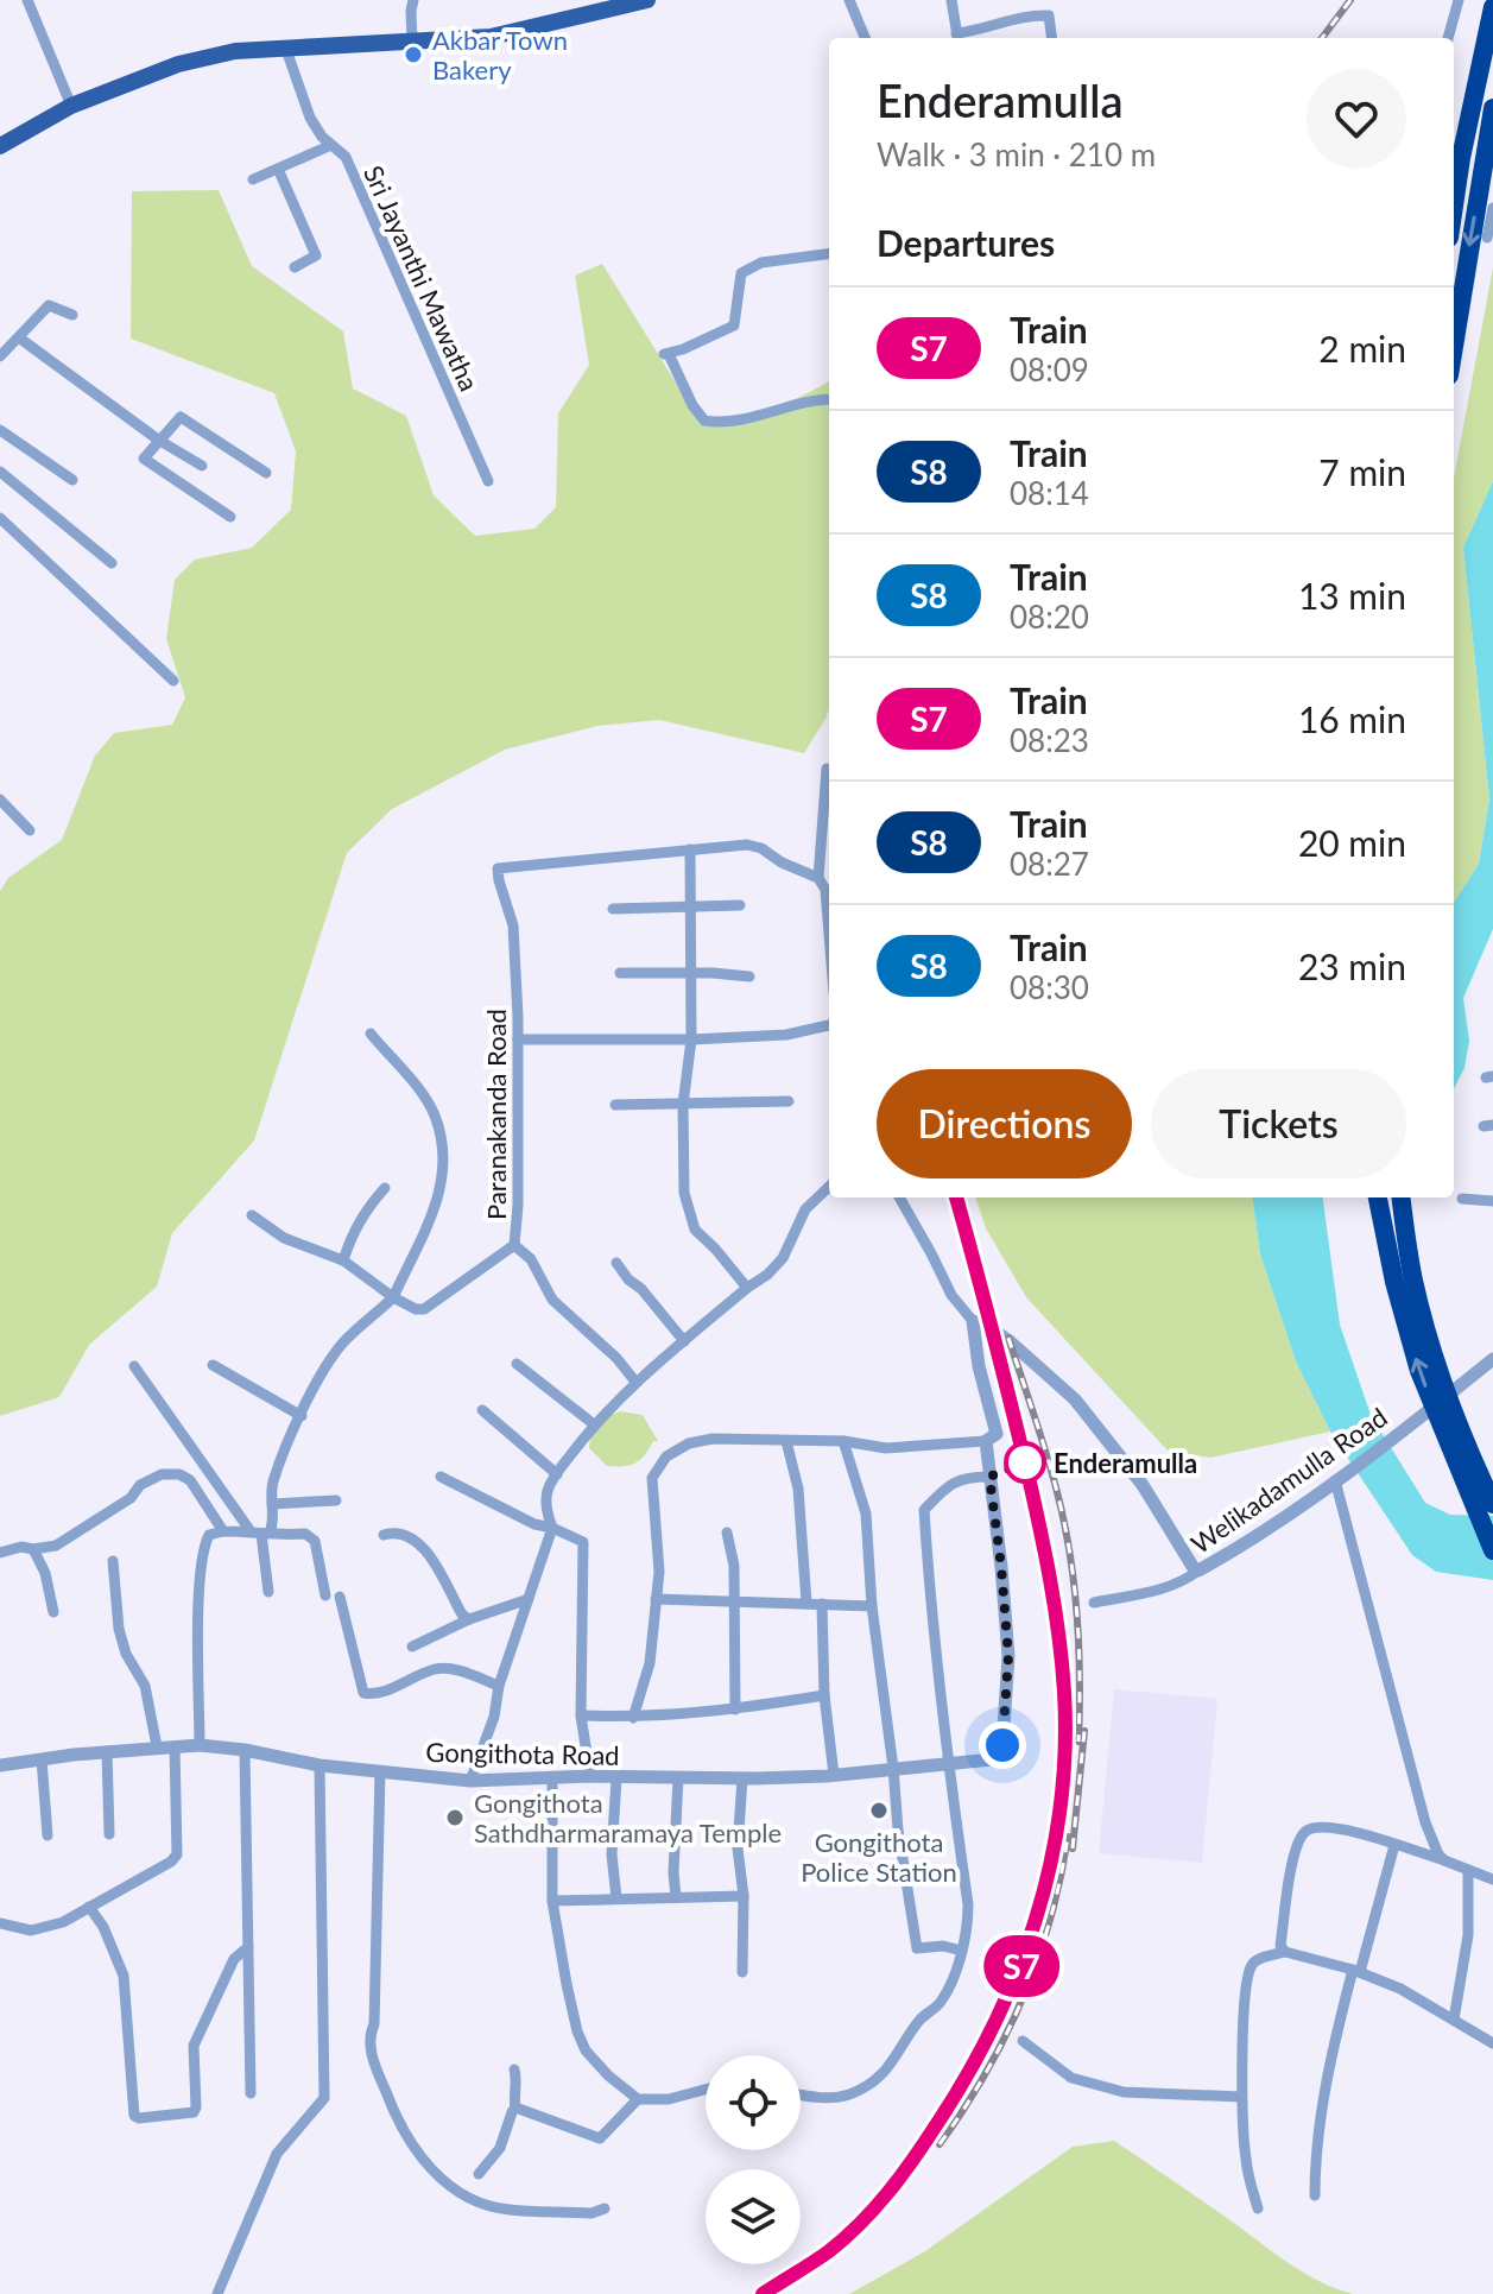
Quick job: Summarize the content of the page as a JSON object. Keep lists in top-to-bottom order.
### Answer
{
  "streets": {
    "street": [
      "Sri Jayanthi Mawatha",
      "Paranakanda Road",
      "Welikadamulla Road",
      "Gongithota Road"
    ]
  },
  "places": [
    "Akbar Town Bakery",
    "Enderamulla",
    "Gongithota Police Station",
    "Gongithota Sathdharmaramaya Temple"
  ],
  "page": {
    "on_map": "S7",
    "heading": [
      ["Enderamulla", "Walk · 3 min · 210 m"],
      "Departures"
    ],
    "list": [
      {
        "mark": "S7",
        "name": "Train",
        "note": "08:09",
        "value": "2 min"
      },
      {
        "mark": "S8",
        "name": "Train",
        "note": "08:14",
        "value": "7 min"
      },
      {
        "mark": "S8",
        "name": "Train",
        "note": "08:20",
        "value": "13 min"
      },
      {
        "mark": "S7",
        "name": "Train",
        "note": "08:23",
        "value": "16 min"
      },
      {
        "mark": "S8",
        "name": "Train",
        "note": "08:27",
        "value": "20 min"
      },
      {
        "mark": "S8",
        "name": "Train",
        "note": "08:30",
        "value": "23 min"
      }
    ],
    "buttons": ["Directions", "Tickets"]
  }
}
